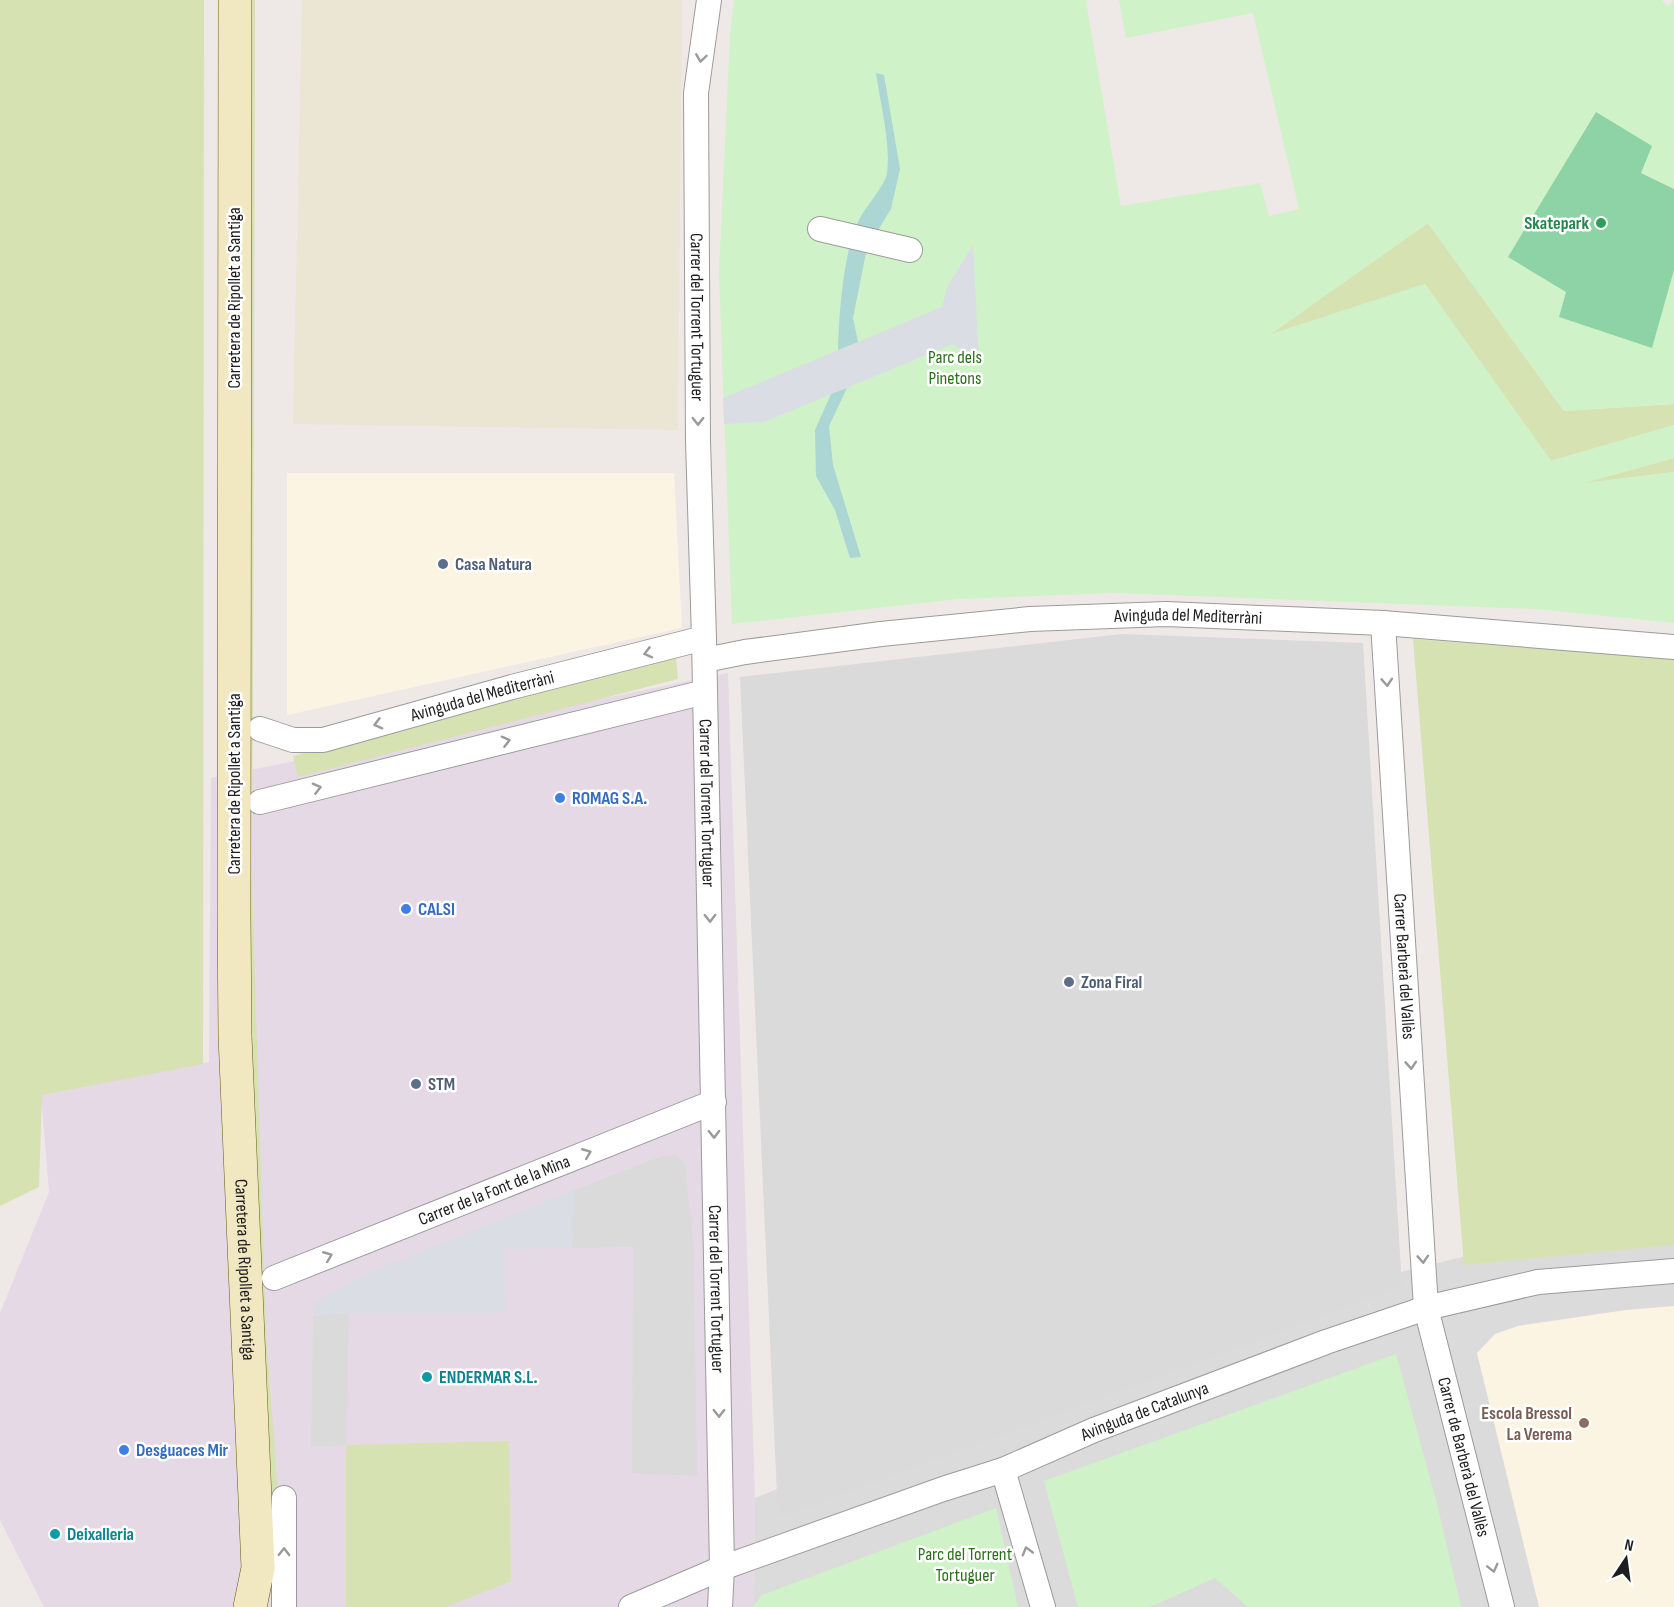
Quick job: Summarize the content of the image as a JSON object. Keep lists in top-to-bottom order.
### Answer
{
  "streets": {
    "main road": ["Carretera de Ripollet a Santiga"],
    "street": [
      "Carrer del Torrent Tortuguer",
      "Avinguda del Mediterràni",
      "Carrer Barberà del Vallès",
      "Carrer de la Font de la Mina",
      "Avinguda de Catalunya",
      "Carrer de Barberà del Vallès"
    ]
  },
  "crossings": [
    ["Carrer del Torrent Tortuguer", "Avinguda del Mediterràni"],
    ["Carrer del Torrent Tortuguer", "Carrer de la Font de la Mina"],
    ["Carrer del Torrent Tortuguer", "Avinguda de Catalunya"],
    ["Avinguda del Mediterràni", "Carrer Barberà del Vallès"],
    ["Carrer Barberà del Vallès", "Avinguda de Catalunya"],
    ["Carrer Barberà del Vallès", "Carrer de Barberà del Vallès"],
    ["Avinguda de Catalunya", "Carrer de Barberà del Vallès"]
  ],
  "one_way": [
    "Carrer del Torrent Tortuguer",
    "Carrer Barberà del Vallès",
    "Carrer de la Font de la Mina",
    "Carrer de Barberà del Vallès"
  ],
  "parks": ["Parc dels Pinetons", "Parc del Torrent Tortuguer"],
  "places": [
    "Skatepark",
    "Casa Natura",
    "ROMAG S.A.",
    "CALSI",
    "Zona Firal",
    "STM",
    "ENDERMAR S.L.",
    "Escola Bressol La Verema",
    "Desguaces Mir",
    "Deixalleria"
  ],
  "north": "top"
}
